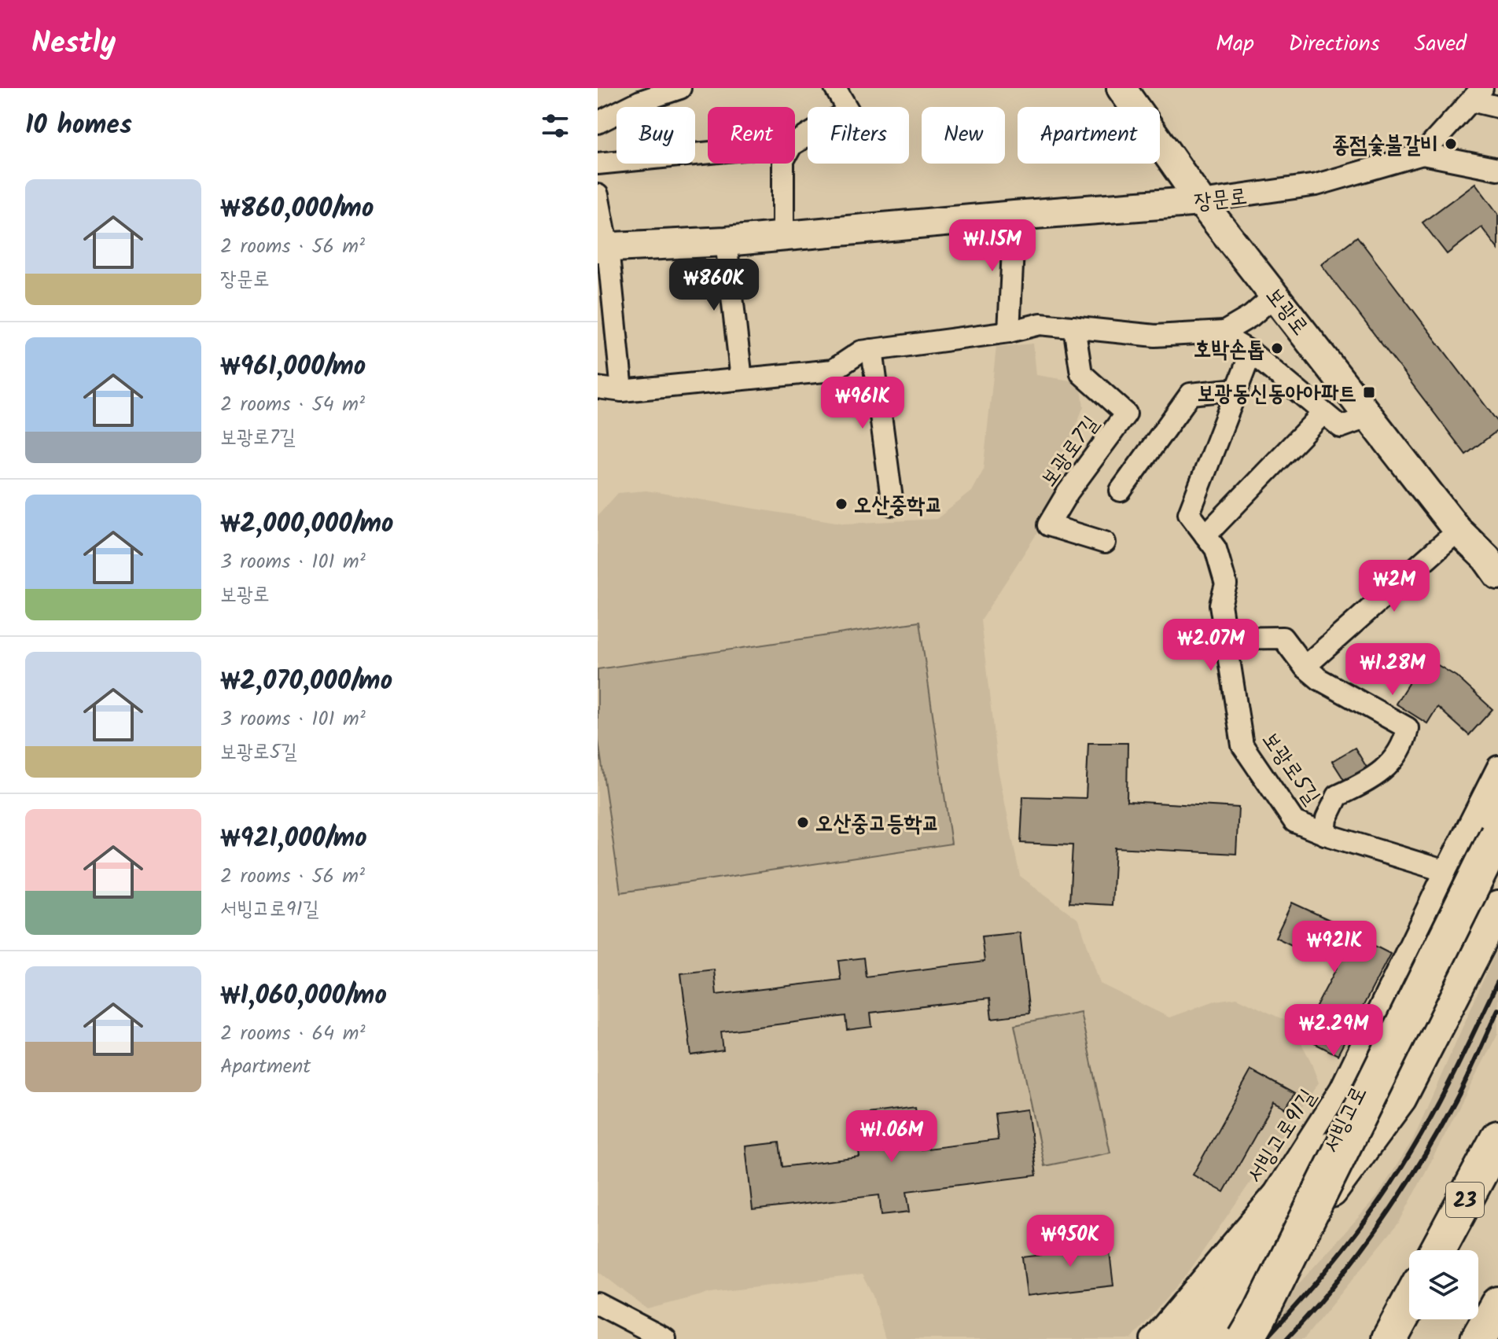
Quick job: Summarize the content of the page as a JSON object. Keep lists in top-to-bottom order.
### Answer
{
  "streets": {
    "highway": ["23"],
    "main road": ["장문로", "보광로", "서빙고로"],
    "street": ["보광로7길", "보광로5길", "서빙고로91길"]
  },
  "crossings": [
    ["장문로", "보광로"],
    ["보광로5길", "서빙고로91길"]
  ],
  "places": {
    "other": [
      "종점숯불갈비",
      "호박손톱",
      "오산중학교",
      "오산중고등학교"
    ],
    "transit": ["보광동신동아아파트"]
  },
  "page": {
    "header": "Nestly",
    "nav": ["Map", "Directions", "Saved"],
    "heading": "10 homes",
    "chip": [
      "Buy",
      "Rent",
      "Filters",
      "New",
      "Apartment"
    ],
    "list": [
      {
        "name": "₩860,000/mo",
        "note": "2 rooms · 56 m² · 장문로"
      },
      {
        "name": "₩961,000/mo",
        "note": "2 rooms · 54 m² · 보광로7길"
      },
      {
        "name": "₩2,000,000/mo",
        "note": "3 rooms · 101 m² · 보광로"
      },
      {
        "name": "₩2,070,000/mo",
        "note": "3 rooms · 101 m² · 보광로5길"
      },
      {
        "name": "₩921,000/mo",
        "note": "2 rooms · 56 m² · 서빙고로91길"
      },
      {
        "name": "₩1,060,000/mo",
        "note": "2 rooms · 64 m² · Apartment"
      }
    ],
    "price": [
      "₩1.15M",
      "₩860K",
      "₩961K",
      "₩2M",
      "₩2.07M",
      "₩1.28M",
      "₩921K",
      "₩2.29M",
      "₩1.06M",
      "₩950K"
    ]
  }
}
